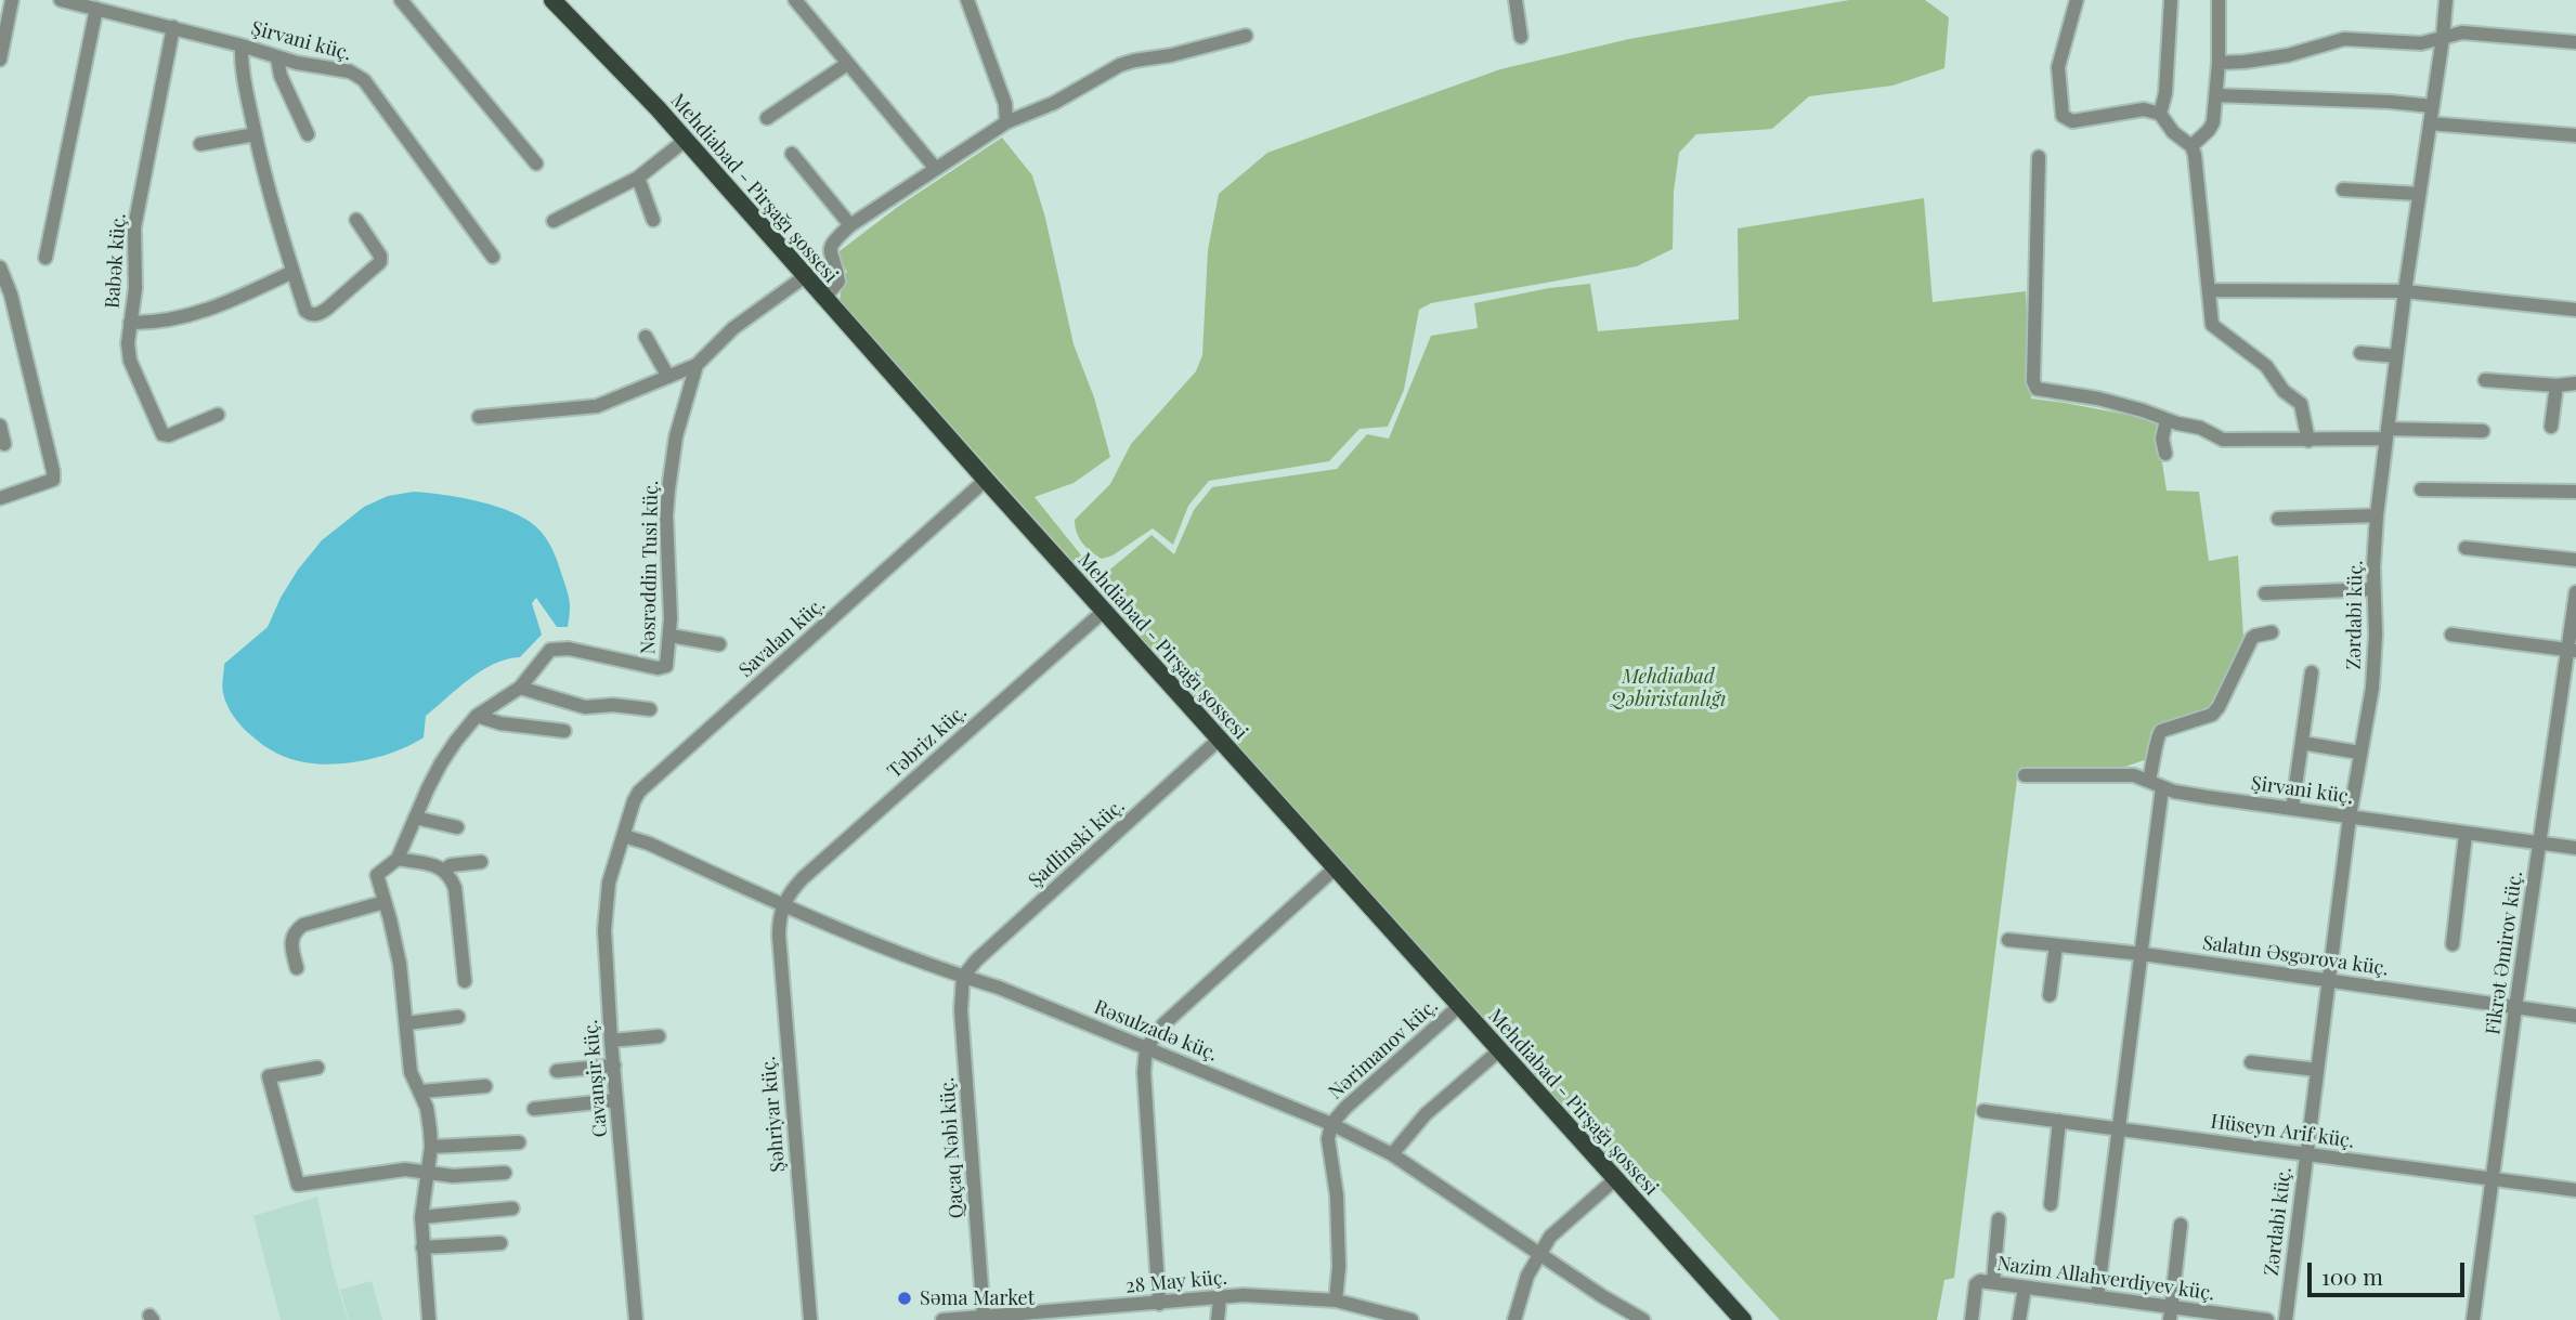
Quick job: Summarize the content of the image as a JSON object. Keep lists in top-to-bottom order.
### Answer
{
  "streets": {
    "main road": ["Mehdiabad - Pirşağı şossesi"],
    "street": [
      "Şirvani küç.",
      "Babək küç.",
      "Nəsrəddin Tusi küç.",
      "Zərdabi küç.",
      "Savalan küç.",
      "Təbriz küç.",
      "Şadlinski küç.",
      "Fikrət Əmirov küç.",
      "Salatın Əsgərova küç.",
      "Rəsulzadə küç.",
      "Nərimanov küç.",
      "Cavanşir küç.",
      "Şəhriyar küç.",
      "Hüseyn Arif küç.",
      "Qaçaq Nəbi küç.",
      "Nazim Allahverdiyev küç.",
      "28 May küç."
    ]
  },
  "crossings": [
    ["Şirvani küç.", "Babək küç."],
    ["Şirvani küç.", "Zərdabi küç."],
    ["Şirvani küç.", "Fikrət Əmirov küç."],
    ["Mehdiabad - Pirşağı şossesi", "Nəsrəddin Tusi küç."],
    ["Mehdiabad - Pirşağı şossesi", "Savalan küç."],
    ["Mehdiabad - Pirşağı şossesi", "Təbriz küç."],
    ["Mehdiabad - Pirşağı şossesi", "Şadlinski küç."],
    ["Mehdiabad - Pirşağı şossesi", "Nərimanov küç."],
    ["Zərdabi küç.", "Salatın Əsgərova küç."],
    ["Zərdabi küç.", "Hüseyn Arif küç."],
    ["Savalan küç.", "Rəsulzadə küç."],
    ["Savalan küç.", "Cavanşir küç."],
    ["Təbriz küç.", "Rəsulzadə küç."],
    ["Təbriz küç.", "Şəhriyar küç."],
    ["Şadlinski küç.", "Rəsulzadə küç."],
    ["Şadlinski küç.", "Qaçaq Nəbi küç."],
    ["Fikrət Əmirov küç.", "Salatın Əsgərova küç."],
    ["Fikrət Əmirov küç.", "Hüseyn Arif küç."],
    ["Rəsulzadə küç.", "Nərimanov küç."],
    ["Rəsulzadə küç.", "Cavanşir küç."],
    ["Rəsulzadə küç.", "Şəhriyar küç."],
    ["Rəsulzadə küç.", "Qaçaq Nəbi küç."],
    ["Nərimanov küç.", "28 May küç."],
    ["Qaçaq Nəbi küç.", "28 May küç."]
  ],
  "parks": ["Mehdiabad Qəbiristanlığı"],
  "places": ["Səma Market"],
  "scale_bar": "100 m"
}
